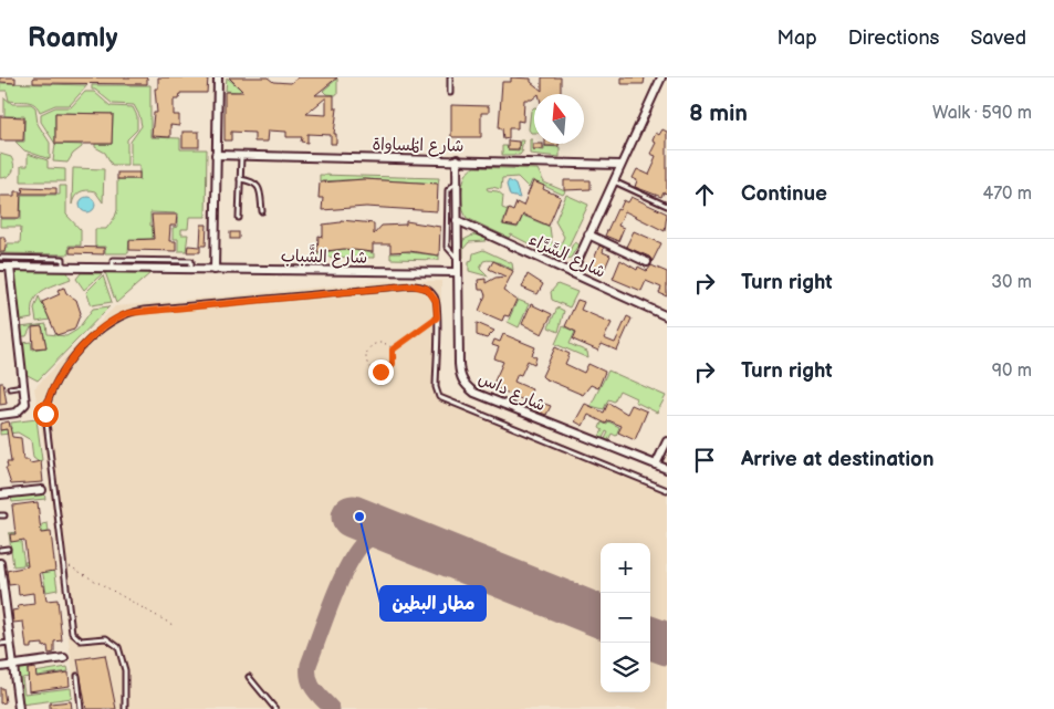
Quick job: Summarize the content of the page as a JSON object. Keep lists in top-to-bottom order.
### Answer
{
  "streets": {
    "street": [
      "شارع المُساواة",
      "شارع السَّرَّاء",
      "شارع الشَّباب",
      "شارع داس"
    ]
  },
  "crossings": [
    ["شارع المُساواة", "شارع داس"],
    ["شارع السَّرَّاء", "شارع داس"],
    ["شارع الشَّباب", "شارع داس"]
  ],
  "places": ["مطار البطين"],
  "north": "top",
  "page": {
    "header": "Roamly",
    "nav": ["Map", "Directions", "Saved"],
    "heading": ["8 min", "Walk · 590 m"],
    "list": [
      ["Continue", "470 m"],
      ["Turn right", "30 m"],
      ["Turn right", "90 m"],
      "Arrive at destination"
    ],
    "map_buttons": ["+", "−"]
  }
}
